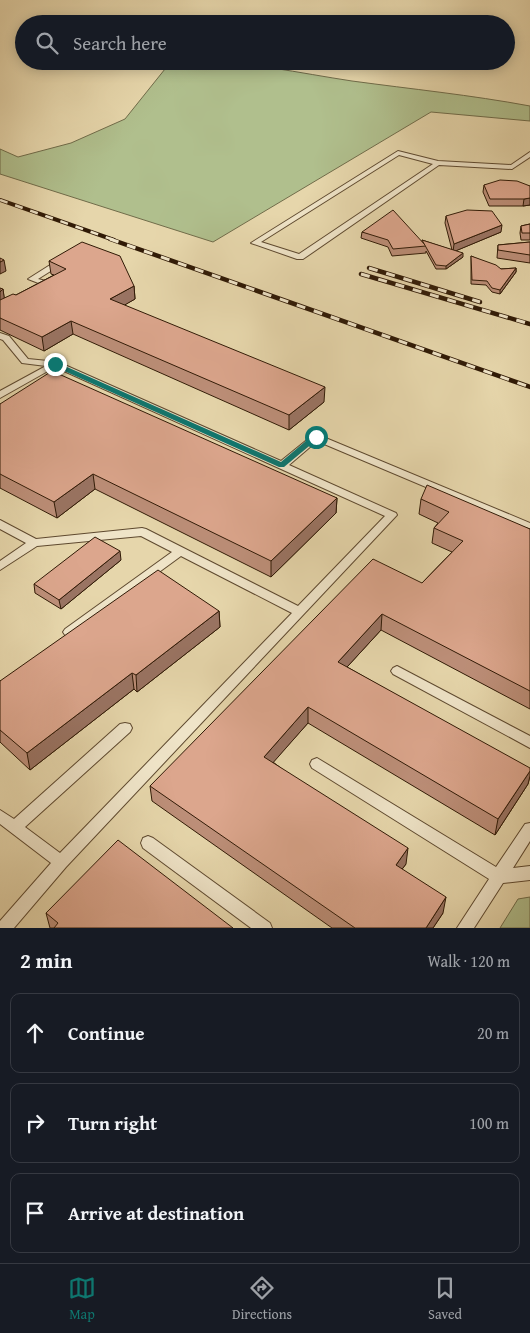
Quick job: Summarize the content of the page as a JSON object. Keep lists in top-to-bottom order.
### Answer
{
  "page": {
    "search": "Search here",
    "heading": ["2 min", "Walk · 120 m"],
    "list": [
      ["Continue", "20 m"],
      ["Turn right", "100 m"],
      "Arrive at destination"
    ],
    "nav": ["Map", "Directions", "Saved"]
  }
}
